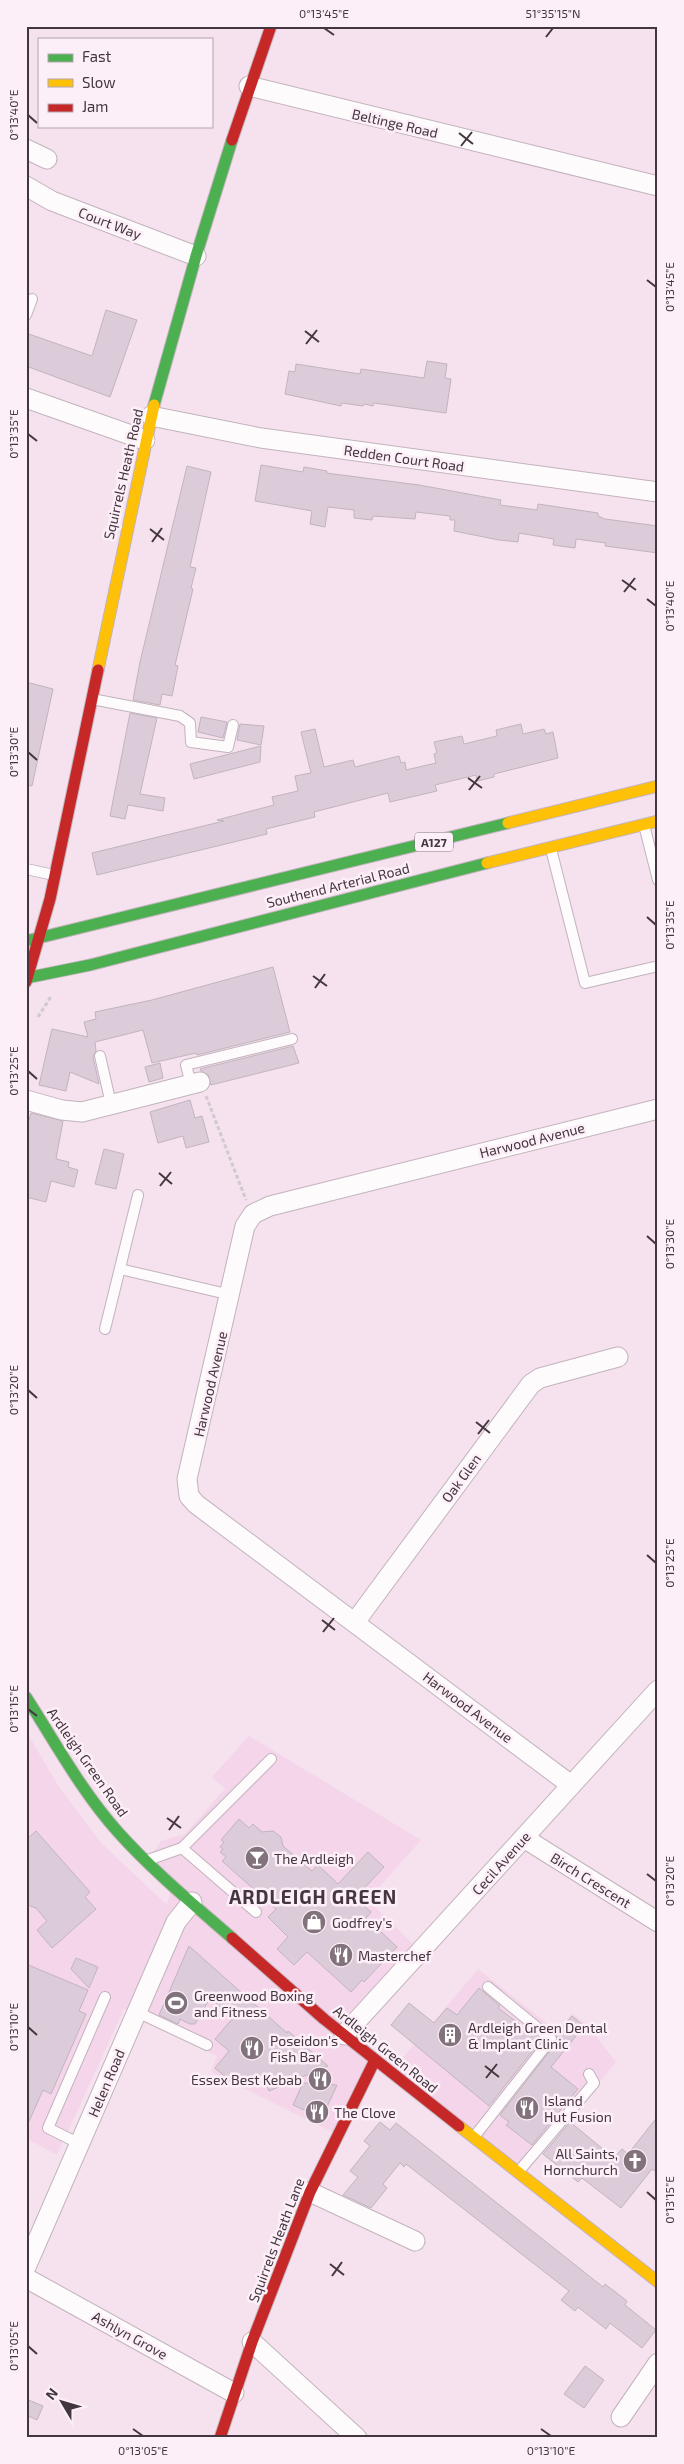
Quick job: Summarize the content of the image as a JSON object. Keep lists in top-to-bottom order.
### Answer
{
  "streets": {
    "main road": [
      "Squirrels Heath Road",
      "A127",
      "Southend Arterial Road",
      "Ardleigh Green Road",
      "Squirrels Heath Lane"
    ],
    "street": [
      "Beltinge Road",
      "Court Way",
      "Redden Court Road",
      "Harwood Avenue",
      "Oak Glen",
      "Cecil Avenue",
      "Birch Crescent",
      "Helen Road",
      "Ashlyn Grove"
    ]
  },
  "crossings": [
    ["Beltinge Road", "Squirrels Heath Road"],
    ["Court Way", "Squirrels Heath Road"],
    ["Redden Court Road", "Squirrels Heath Road"],
    ["Squirrels Heath Road", "Southend Arterial Road"],
    ["Harwood Avenue", "Oak Glen"],
    ["Harwood Avenue", "Cecil Avenue"],
    ["Ardleigh Green Road", "Cecil Avenue"],
    ["Ardleigh Green Road", "Helen Road"],
    ["Ardleigh Green Road", "Squirrels Heath Lane"],
    ["Cecil Avenue", "Birch Crescent"],
    ["Squirrels Heath Lane", "Ashlyn Grove"]
  ],
  "districts": ["ARDLEIGH GREEN"],
  "places": {
    "bar": ["The Ardleigh"],
    "shop": ["Godfrey's"],
    "restaurant": [
      "Masterchef",
      "Poseidon's Fish Bar",
      "Essex Best Kebab",
      "Island Hut Fusion",
      "The Clove"
    ],
    "sports": ["Greenwood Boxing and Fitness"],
    "building": ["Ardleigh Green Dental & Implant Clinic"],
    "church": ["All Saints, Hornchurch"]
  },
  "legend": ["Fast", "Slow", "Jam"],
  "north": "top left",
  "coordinates": [
    "0°13'45\"E",
    "51°35'15\"N",
    "0°13'40\"E",
    "0°13'35\"E",
    "0°13'30\"E",
    "0°13'25\"E",
    "0°13'20\"E",
    "0°13'15\"E",
    "0°13'10\"E",
    "0°13'05\"E"
  ]
}
